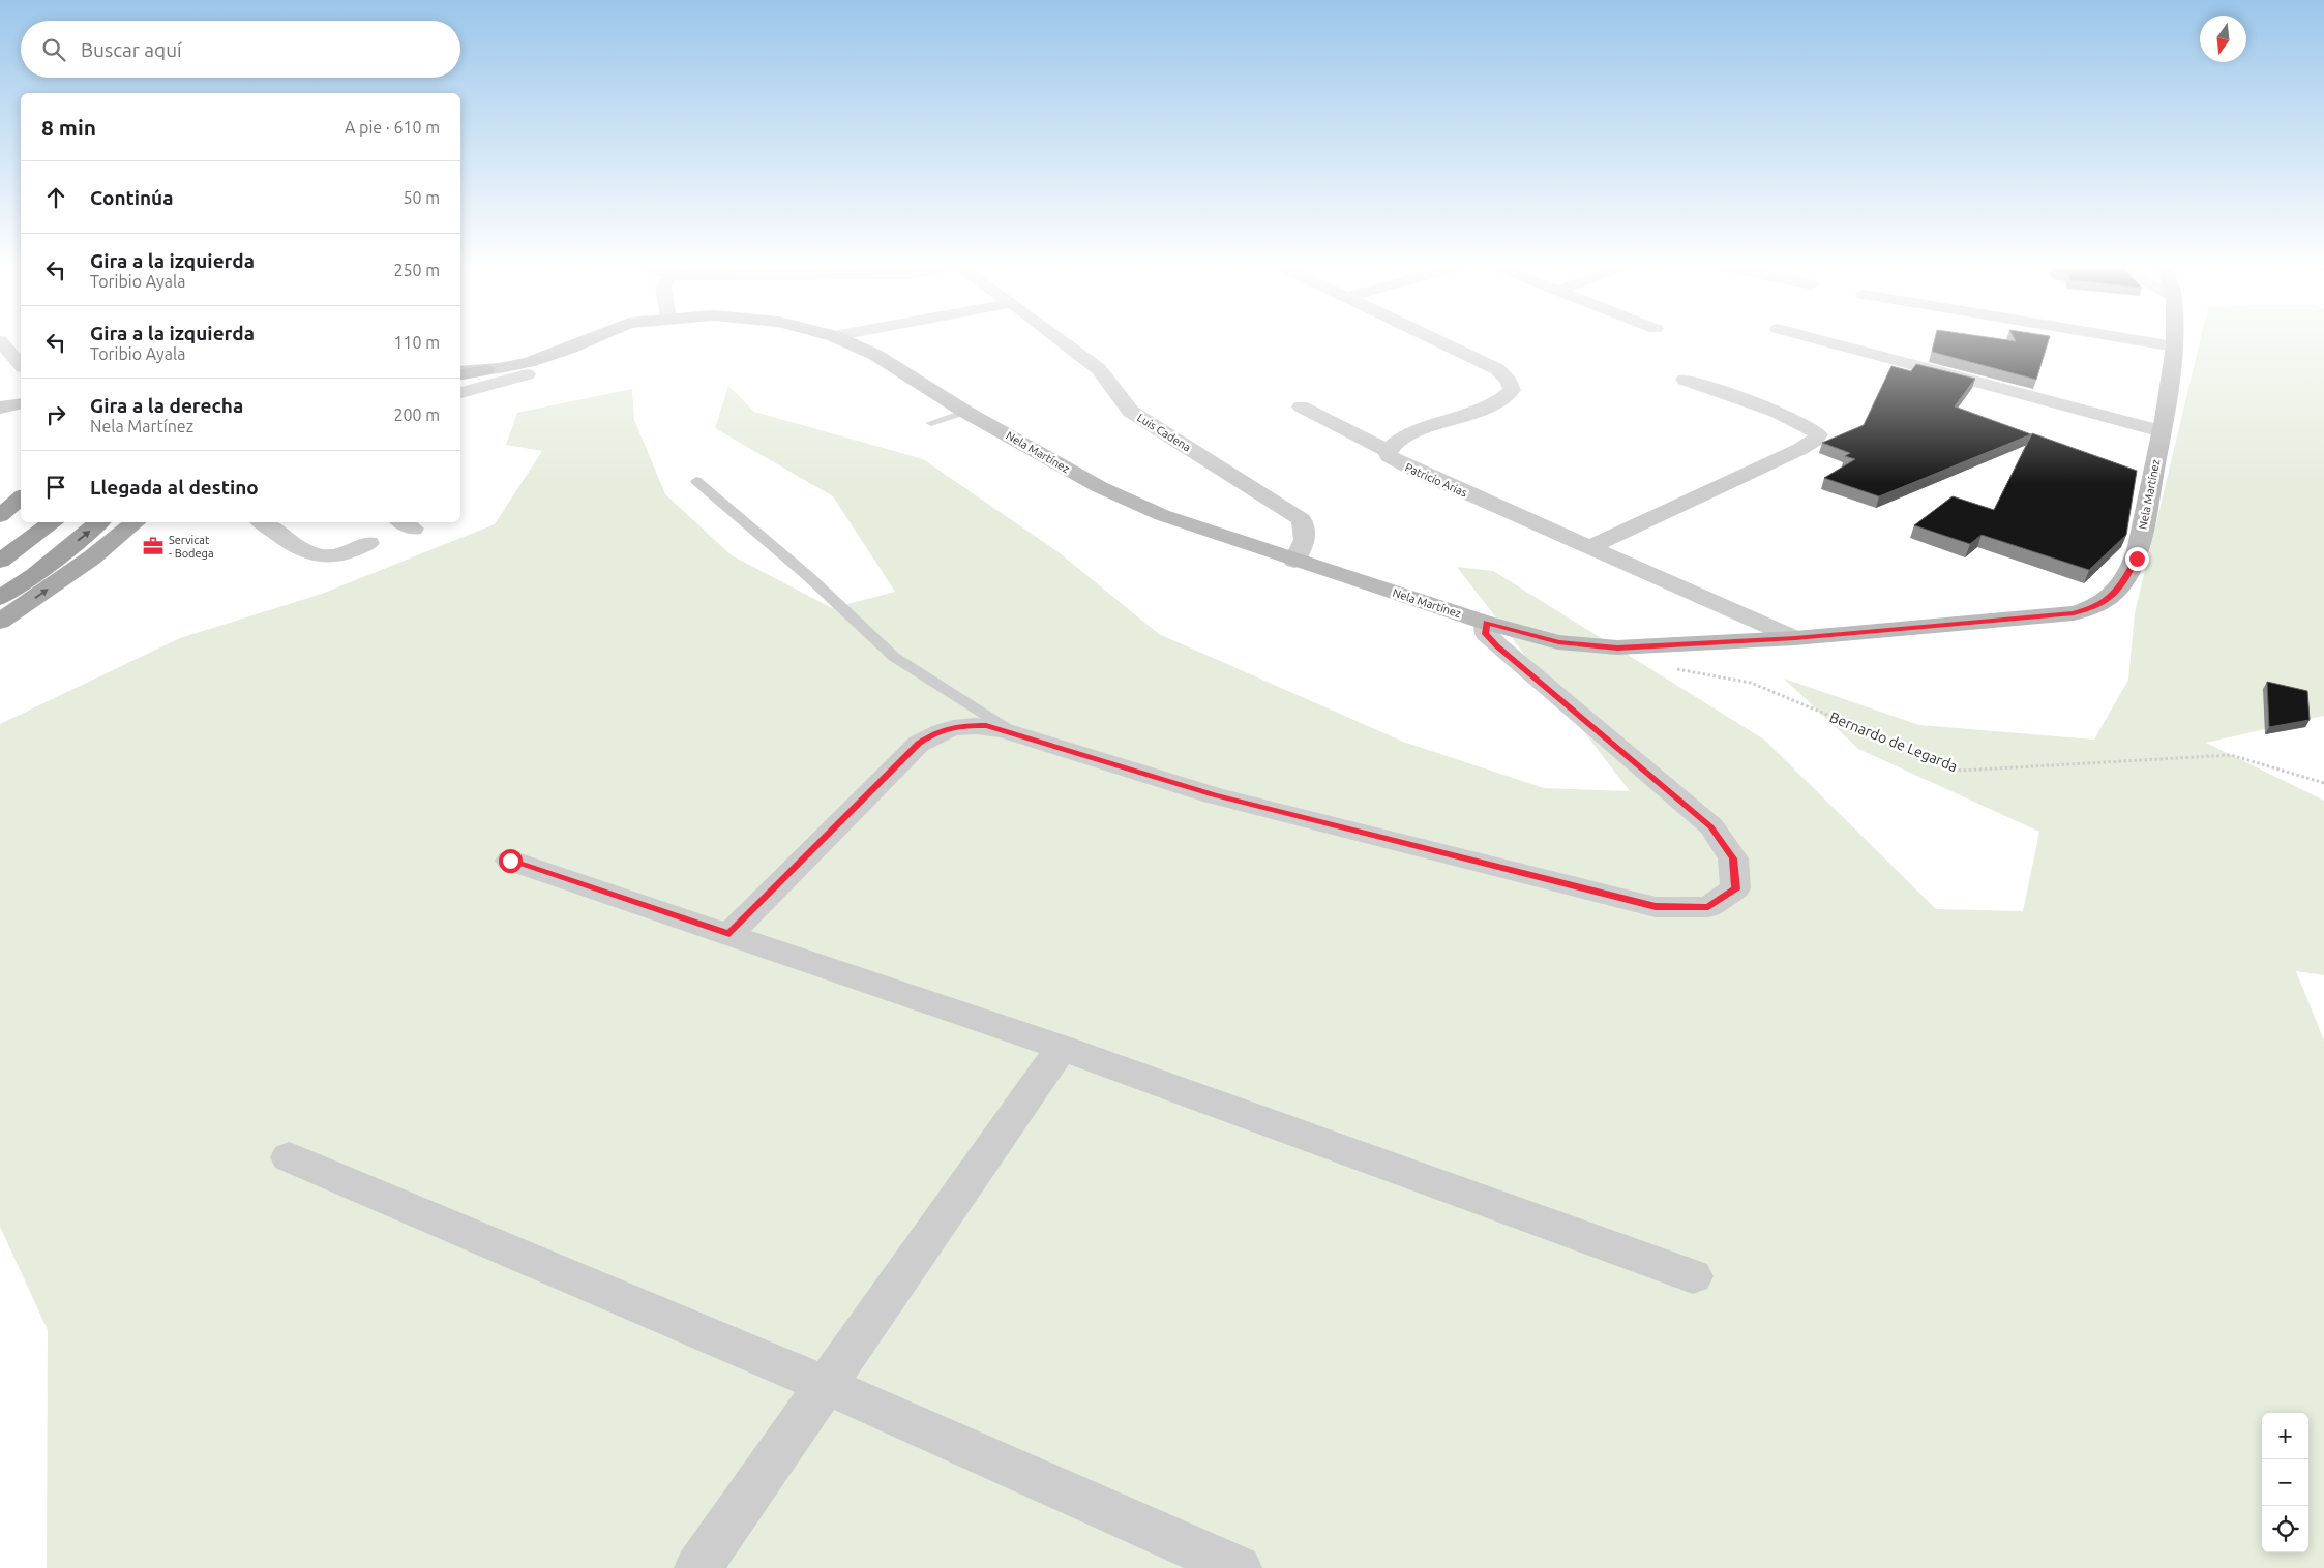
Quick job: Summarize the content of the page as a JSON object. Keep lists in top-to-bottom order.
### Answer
{
  "streets": {
    "main road": ["Nela Martínez"],
    "street": ["Luis Cadena", "Patricio Arias"],
    "path": ["Bernardo de Legarda"]
  },
  "crossings": [
    ["Luis Cadena", "Nela Martínez"],
    ["Nela Martínez", "Patricio Arias"]
  ],
  "places": {
    "office": ["Servicat - Bodega"]
  },
  "north": "bottom",
  "page": {
    "search": "Buscar aquí",
    "heading": ["8 min", "A pie · 610 m"],
    "list": [
      ["Continúa", "50 m"],
      ["Gira a la izquierda", "Toribio Ayala", "250 m"],
      ["Gira a la izquierda", "Toribio Ayala", "110 m"],
      ["Gira a la derecha", "Nela Martínez", "200 m"],
      "Llegada al destino"
    ],
    "map_buttons": ["+", "−"]
  }
}
